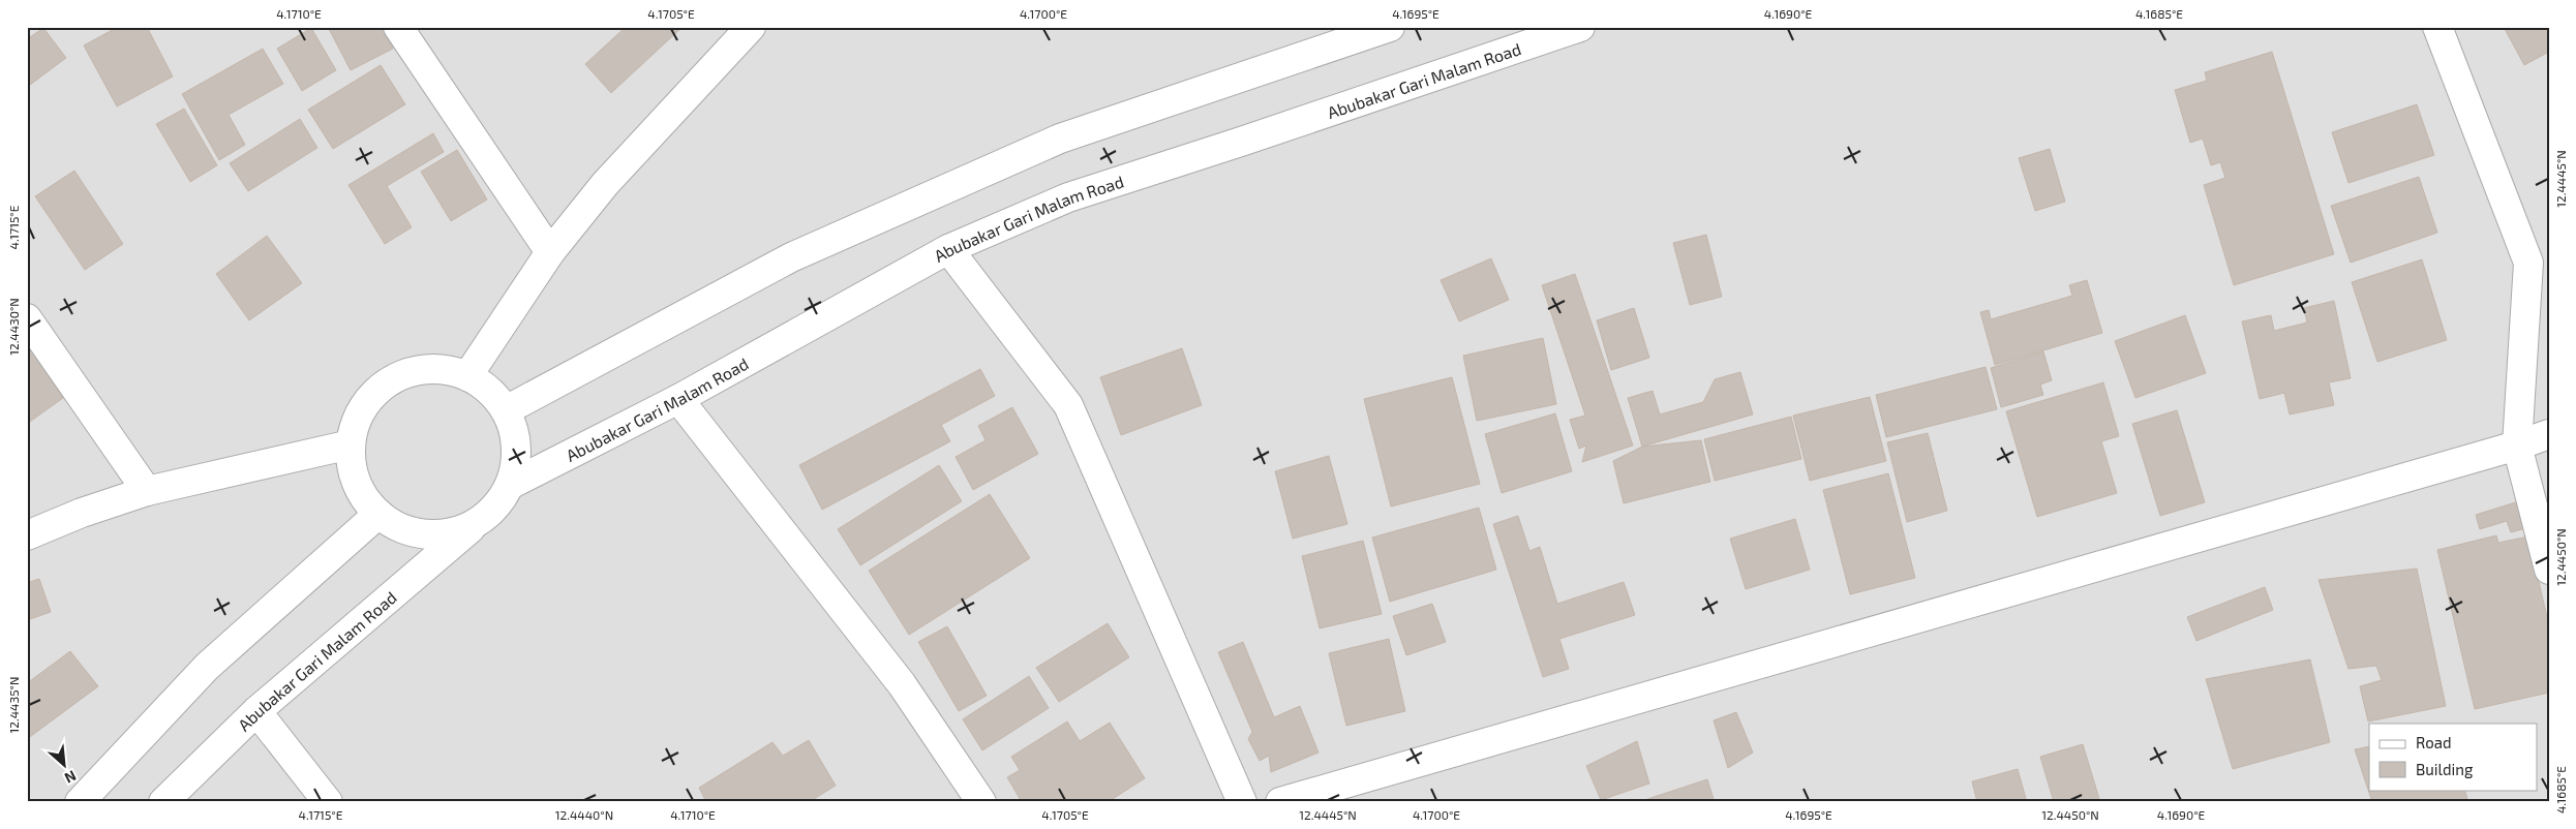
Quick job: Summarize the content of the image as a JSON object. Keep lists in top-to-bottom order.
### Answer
{
  "streets": {
    "street": ["Abubakar Gari Malam Road"]
  },
  "legend": ["Road", "Building"],
  "north": "bottom right",
  "coordinates": [
    "4.1710°E",
    "4.1705°E",
    "4.1700°E",
    "4.1695°E",
    "4.1690°E",
    "4.1685°E",
    "12.4445°N",
    "4.1715°E",
    "12.4430°N",
    "12.4450°N",
    "12.4435°N",
    "12.4440°N"
  ]
}
